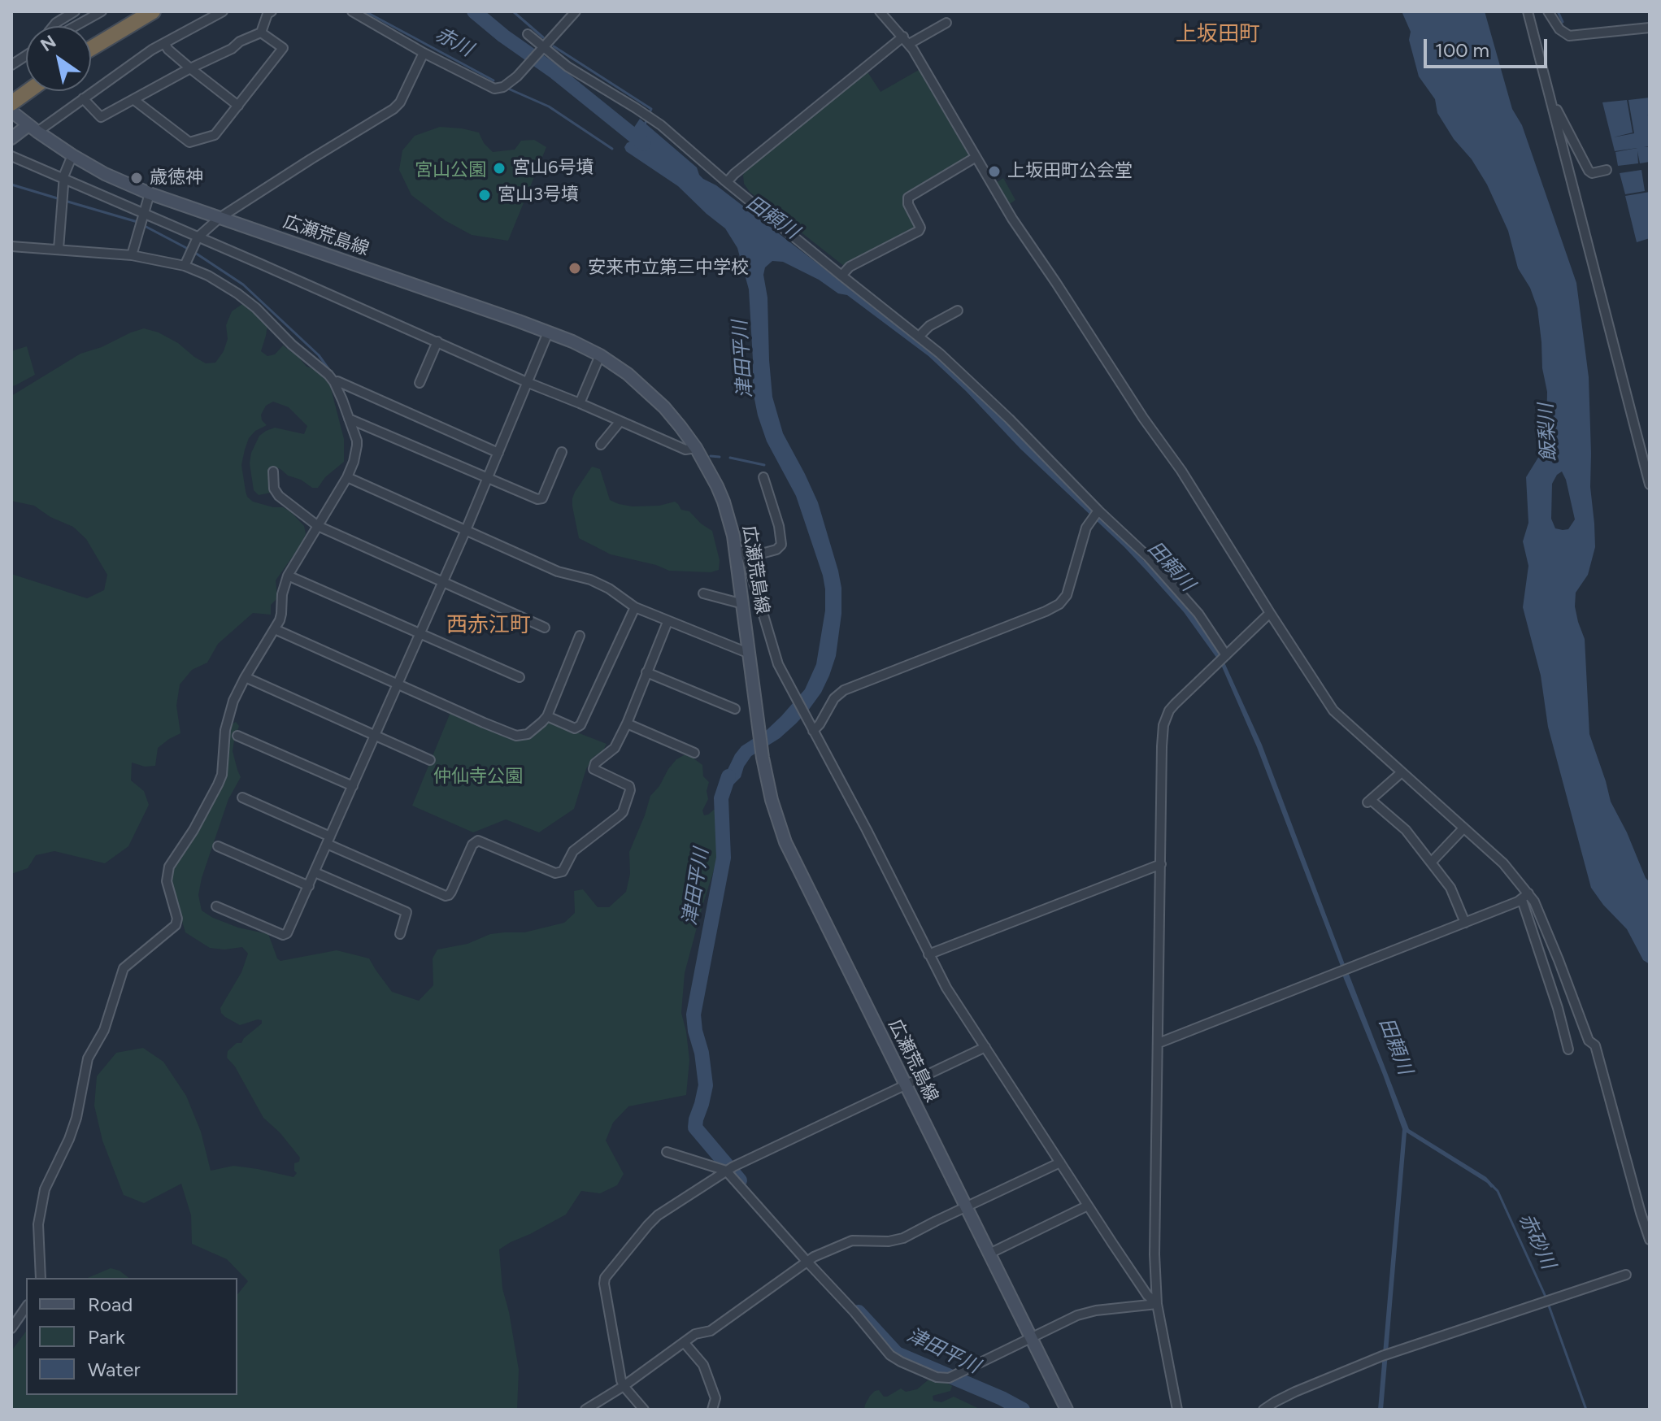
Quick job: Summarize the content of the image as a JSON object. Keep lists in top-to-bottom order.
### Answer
{
  "streets": {
    "main road": ["広瀬荒島線"]
  },
  "districts": ["上坂田町", "西赤江町"],
  "water": [
    "赤川",
    "田頼川",
    "津田平川",
    "飯梨川",
    "赤砂川"
  ],
  "parks": ["宮山公園", "仲仙寺公園"],
  "places": [
    "宮山6号墳",
    "上坂田町公会堂",
    "歳徳神",
    "宮山3号墳",
    "安来市立第三中学校"
  ],
  "legend": ["Road", "Park", "Water"],
  "scale_bar": "100 m",
  "north": "top left"
}
